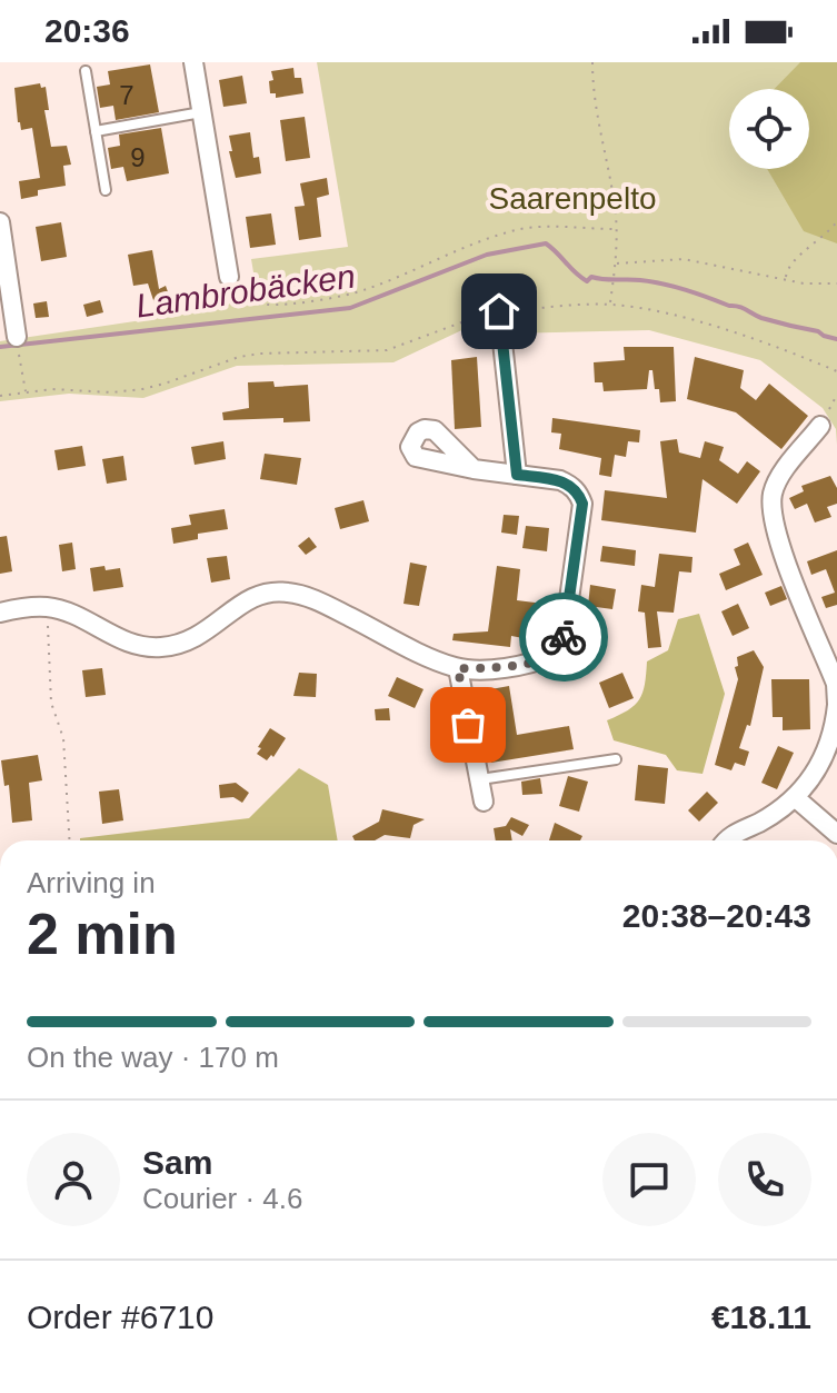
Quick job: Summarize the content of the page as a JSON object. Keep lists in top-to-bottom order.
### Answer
{
  "water": ["Lambrobäcken"],
  "parks": ["Saarenpelto"],
  "house_numbers": ["7", "9"],
  "page": {
    "status": "20:36",
    "heading": ["2 min", "Arriving in", "20:38–20:43"],
    "panel": [
      "Sam",
      "Courier · 4.6",
      "Order #6710",
      "€18.11"
    ],
    "bar": "On the way · 170 m"
  }
}
